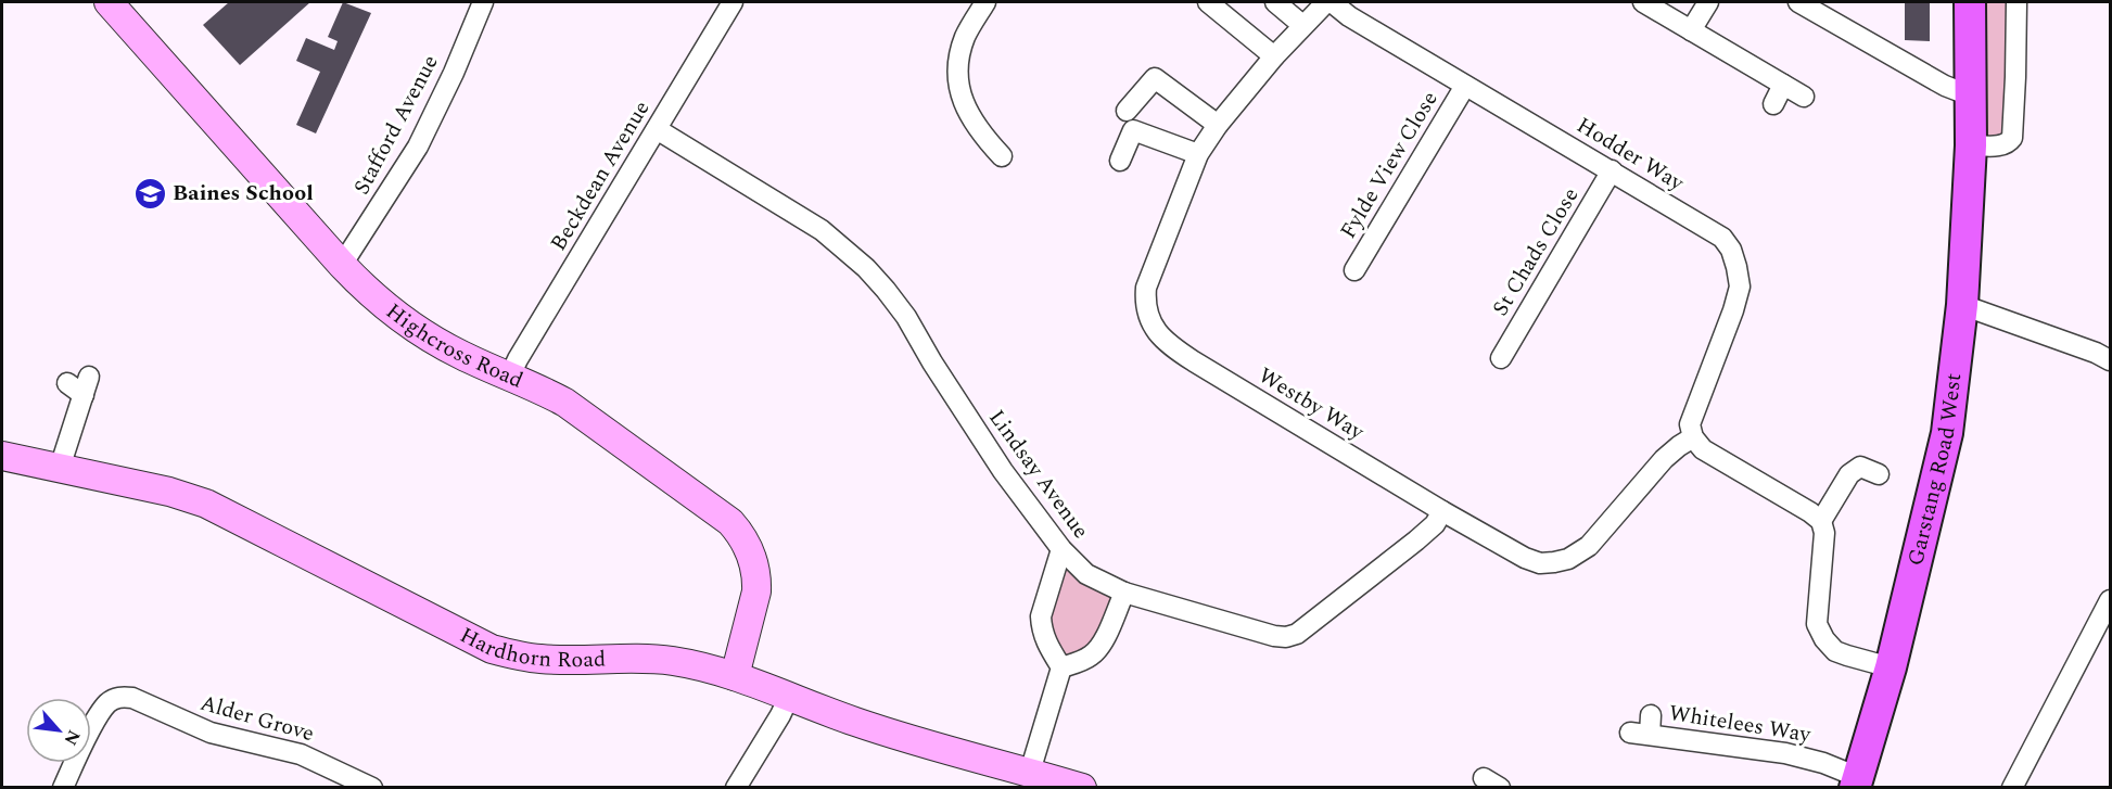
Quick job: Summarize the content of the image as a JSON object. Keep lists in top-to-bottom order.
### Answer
{
  "streets": {
    "main road": ["Garstang Road West"],
    "street": [
      "Stafford Avenue",
      "Hodder Way",
      "Fylde View Close",
      "Beckdean Avenue",
      "St Chads Close",
      "Highcross Road",
      "Westby Way",
      "Lindsay Avenue",
      "Hardhorn Road",
      "Alder Grove",
      "Whitelees Way"
    ]
  },
  "crossings": [
    ["Stafford Avenue", "Highcross Road"],
    ["Hodder Way", "Fylde View Close"],
    ["Hodder Way", "St Chads Close"],
    ["Hodder Way", "Westby Way"],
    ["Beckdean Avenue", "Highcross Road"],
    ["Beckdean Avenue", "Lindsay Avenue"],
    ["Highcross Road", "Hardhorn Road"],
    ["Westby Way", "Lindsay Avenue"],
    ["Garstang Road West", "Whitelees Way"]
  ],
  "places": {
    "school or university": ["Baines School"]
  },
  "north": "bottom right"
}
